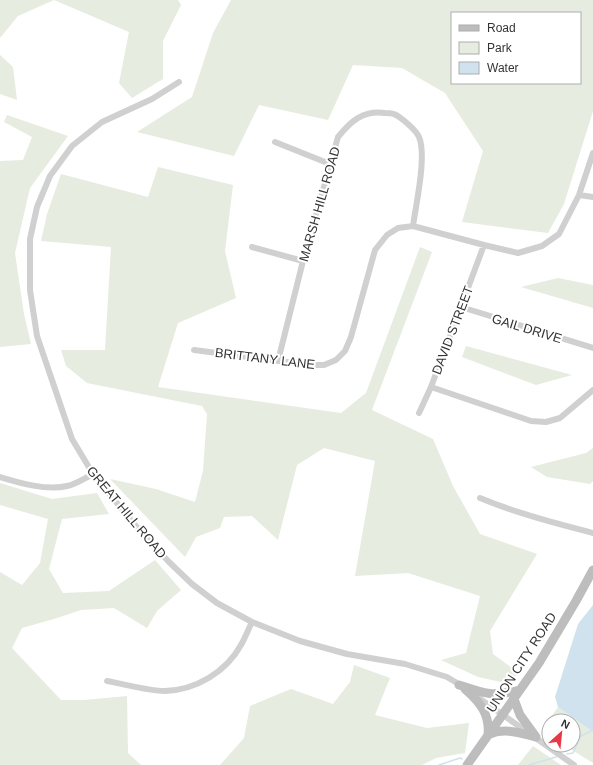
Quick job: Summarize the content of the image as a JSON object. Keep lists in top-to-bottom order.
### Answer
{
  "streets": {
    "main road": ["UNION CITY ROAD"],
    "street": [
      "MARSH HILL ROAD",
      "GAIL DRIVE",
      "DAVID STREET",
      "BRITTANY LANE",
      "GREAT HILL ROAD"
    ]
  },
  "crossings": [
    ["MARSH HILL ROAD", "BRITTANY LANE"],
    ["GAIL DRIVE", "DAVID STREET"],
    ["DAVID STREET", "BRITTANY LANE"],
    ["GREAT HILL ROAD", "UNION CITY ROAD"]
  ],
  "legend": ["Road", "Park", "Water"],
  "north": "top right"
}
